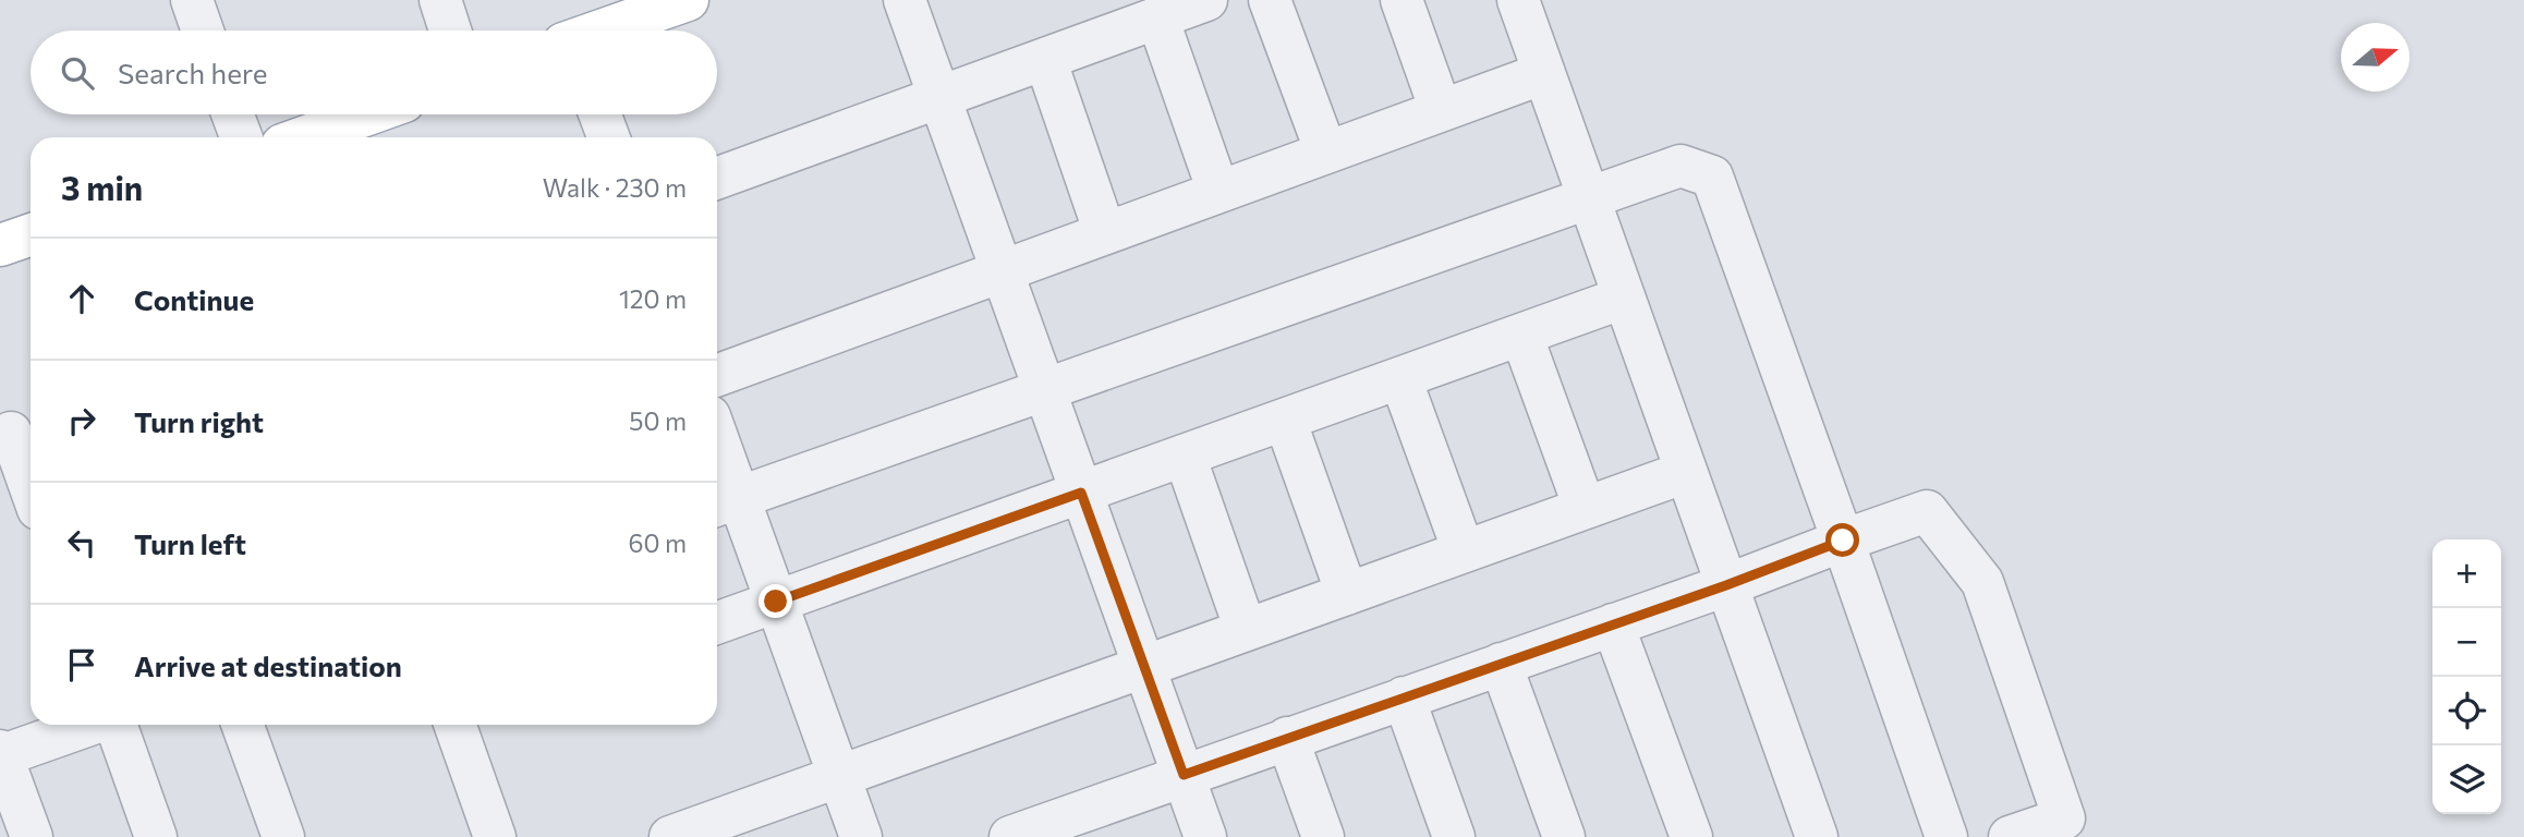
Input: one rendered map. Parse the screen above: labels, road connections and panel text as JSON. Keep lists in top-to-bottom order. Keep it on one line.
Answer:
{"north":"right","page":{"search":"Search here","heading":["3 min","Walk · 230 m"],"list":[["Continue","120 m"],["Turn right","50 m"],["Turn left","60 m"],"Arrive at destination"],"map_buttons":["+","−"]}}
